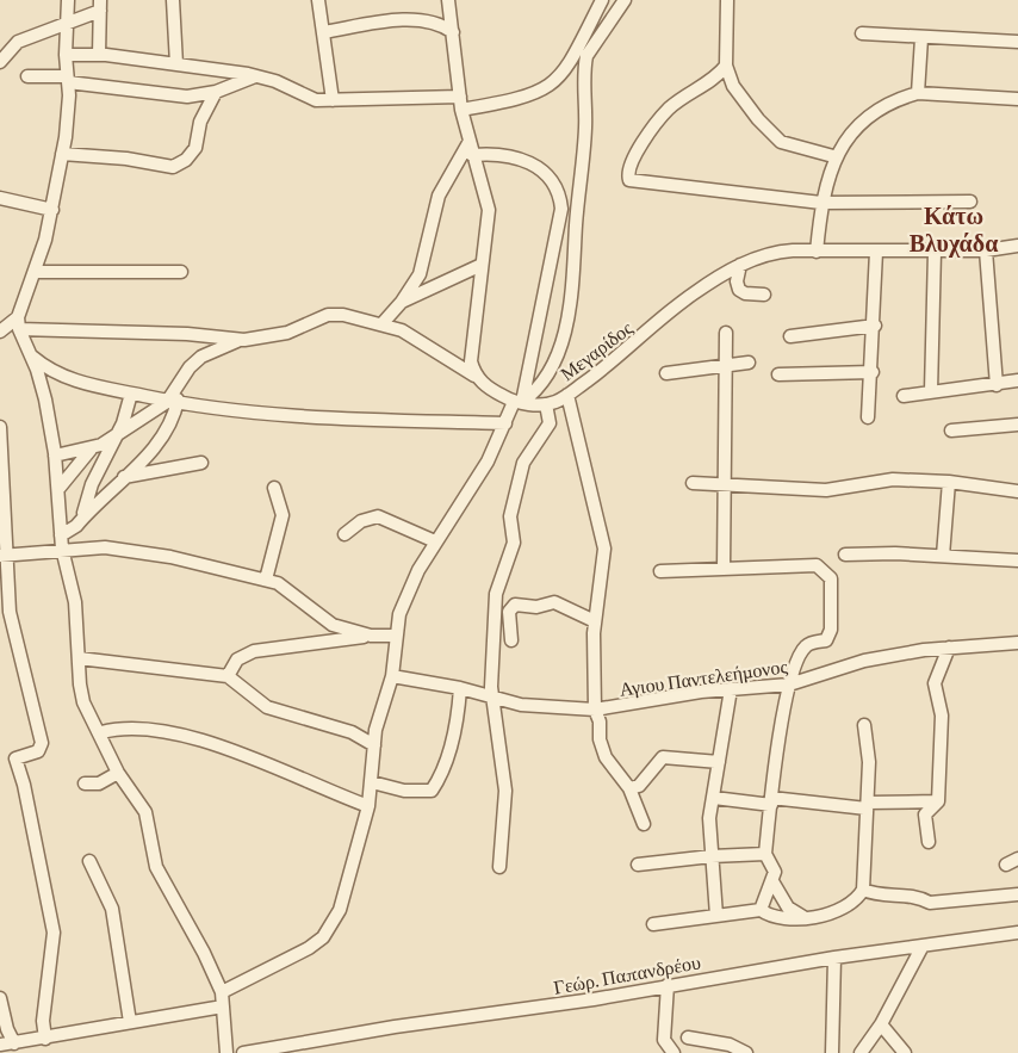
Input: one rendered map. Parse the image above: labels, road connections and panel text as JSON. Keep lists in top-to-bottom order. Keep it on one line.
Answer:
{"streets":{"street":["Μεγαρίδος","Αγιου Παντελεήμονος","Γεώρ. Παπανδρέου"]},"districts":["Κάτω Βλυχάδα"]}
